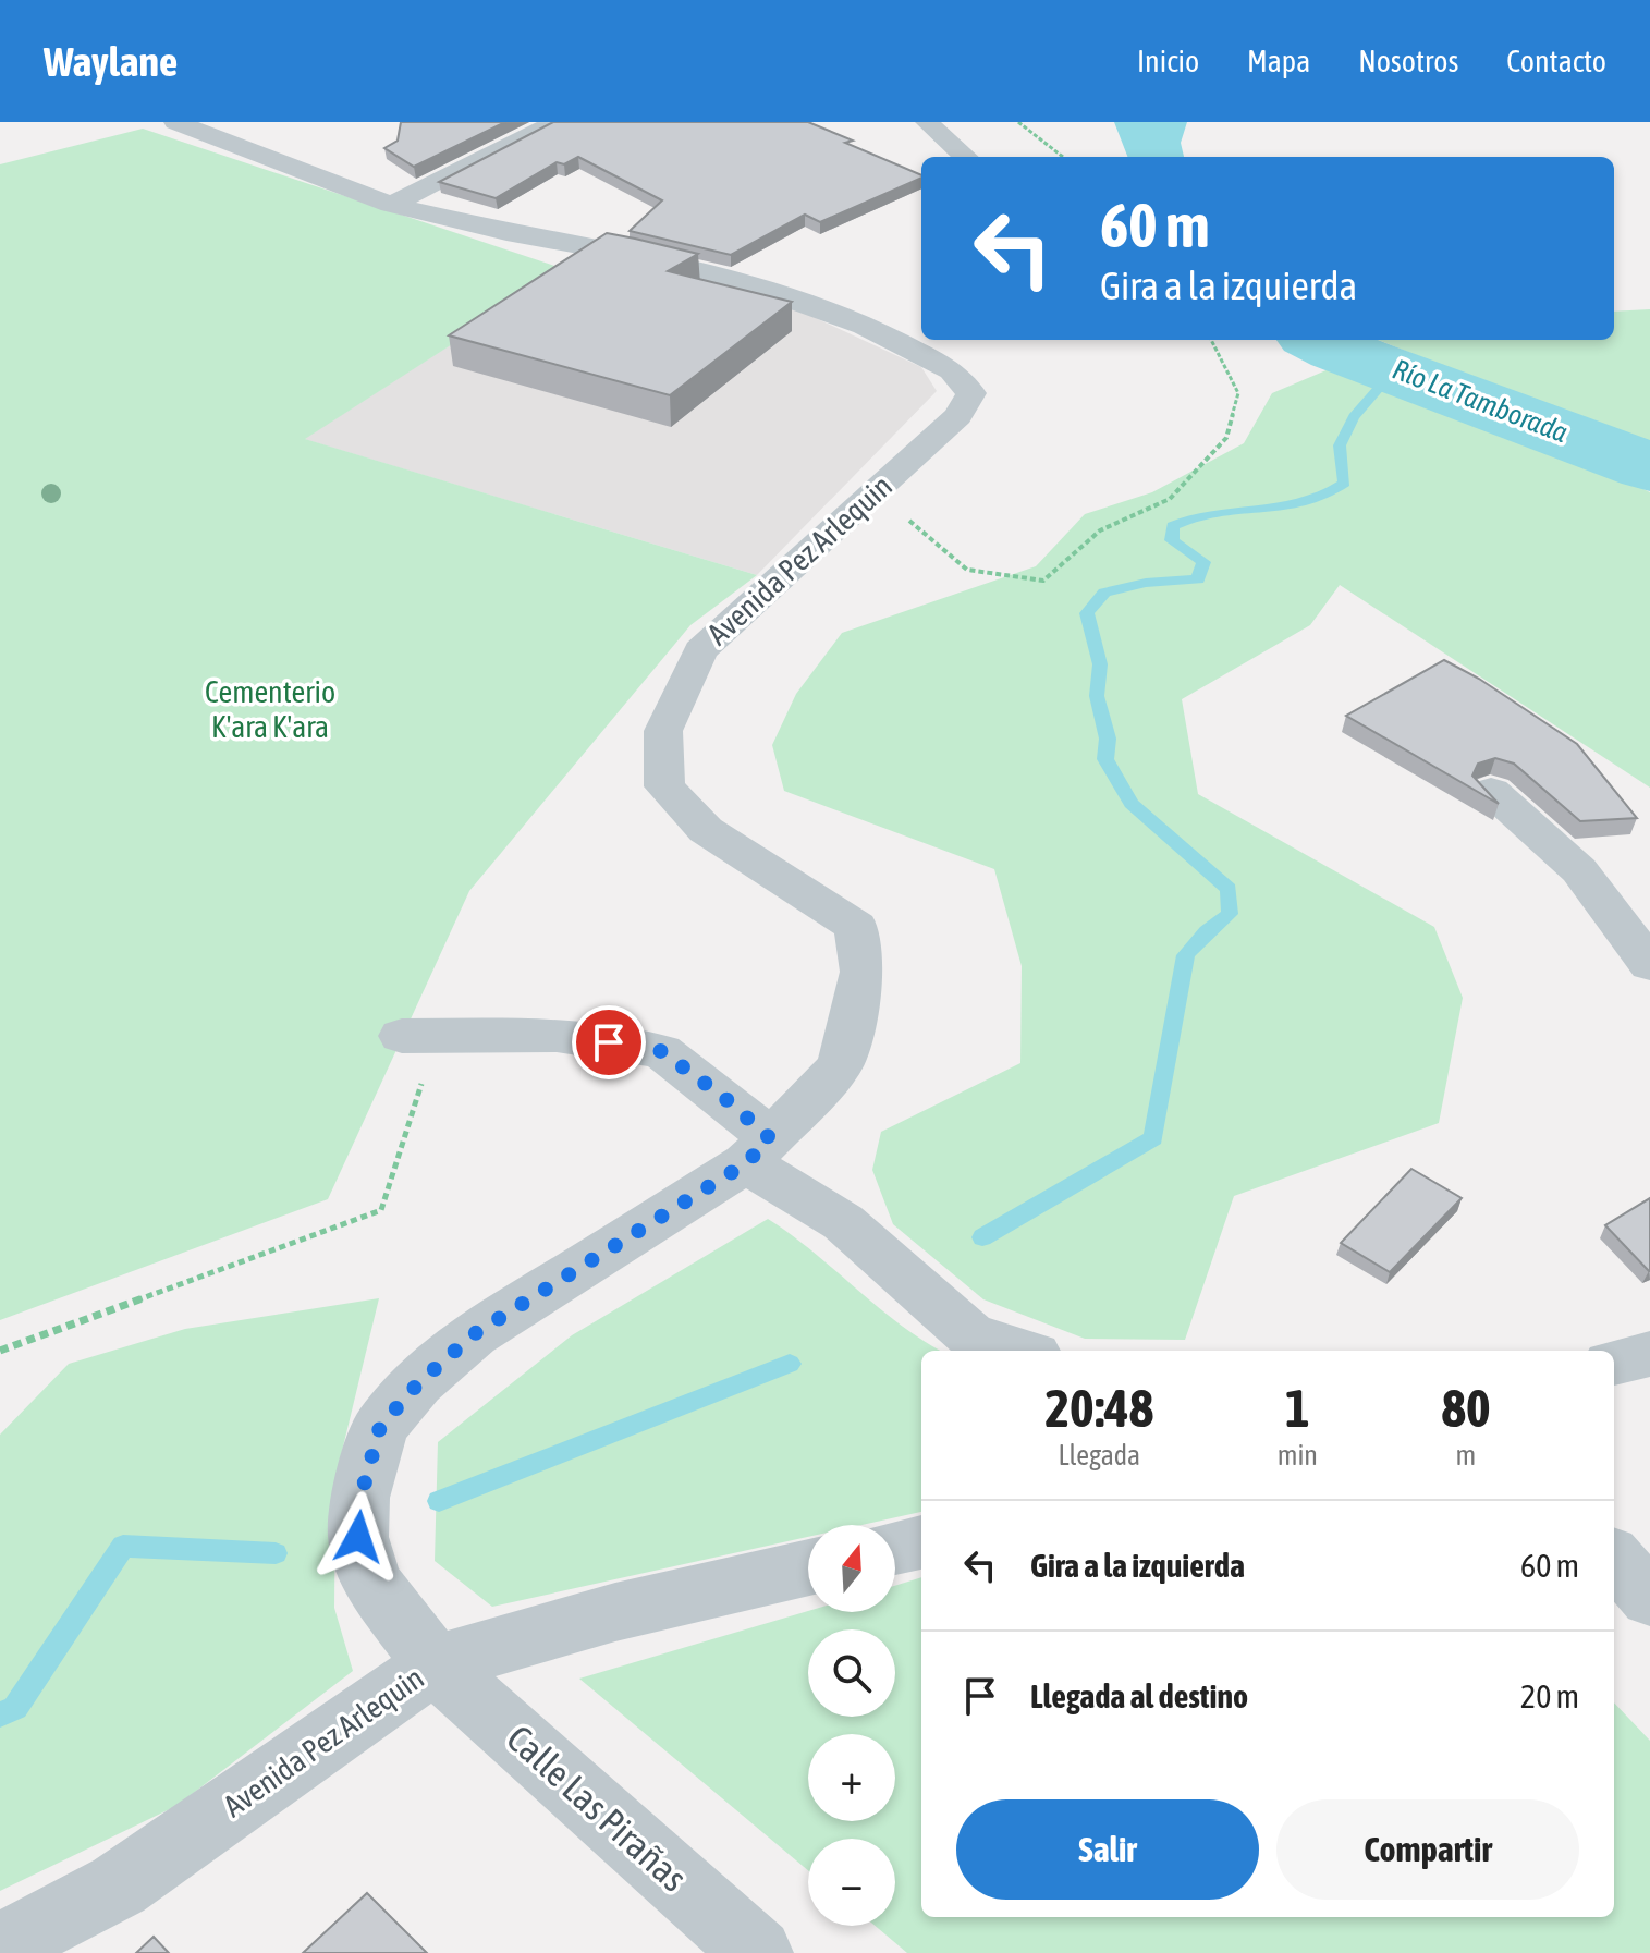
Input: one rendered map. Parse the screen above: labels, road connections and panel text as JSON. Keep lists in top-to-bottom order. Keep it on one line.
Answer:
{"streets":{"street":["Avenida Pez Arlequin","Calle Las Pirañas"]},"crossings":[["Avenida Pez Arlequin","Calle Las Pirañas"]],"water":["Río La Tamborada"],"parks":["Cementerio K'ara K'ara"],"north":"top","page":{"header":"Waylane","nav":["Inicio","Mapa","Nosotros","Contacto"],"turn":["60 m","Gira a la izquierda"],"eta":["20:48","Llegada","1","min","80","m"],"list":[{"name":"Gira a la izquierda","value":"60 m"},{"name":"Llegada al destino","value":"20 m"}],"map_buttons":["+","−"],"buttons":["Salir","Compartir"]}}
